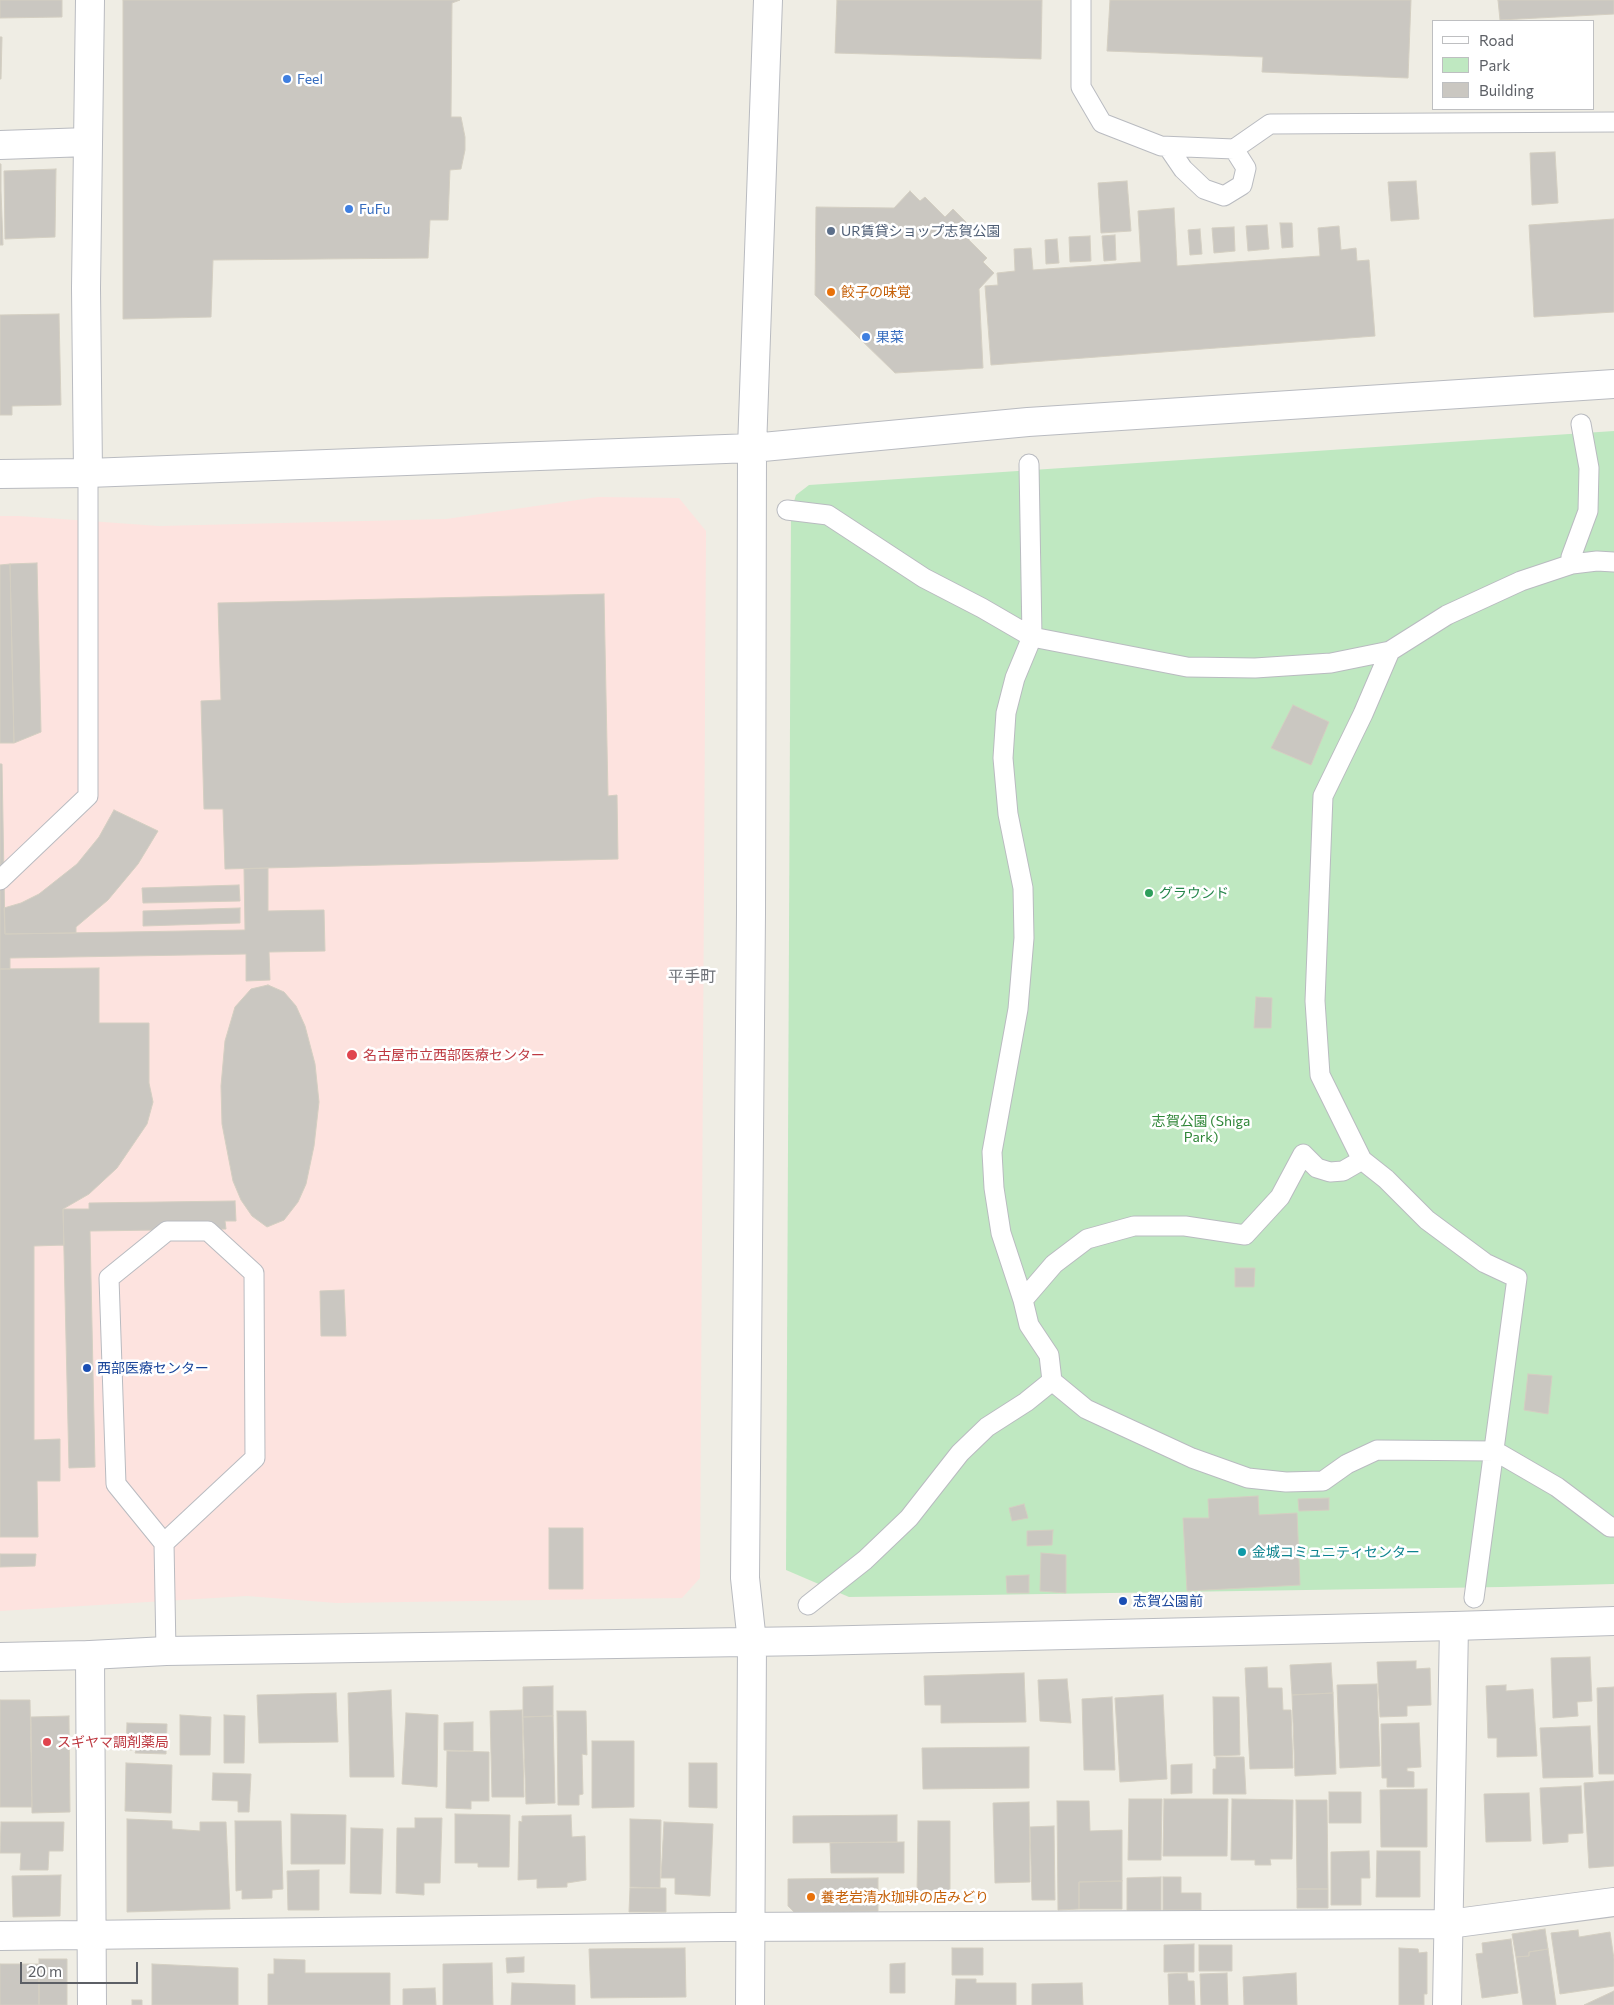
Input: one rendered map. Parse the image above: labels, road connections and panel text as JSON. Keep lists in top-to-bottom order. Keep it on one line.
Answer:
{"districts":["平手町"],"parks":["志賀公園 (Shiga Park)"],"places":["Feel","FuFu","UR賃貸ショップ志賀公園","餃子の味覚","果菜","グラウンド","名古屋市立西部医療センター","西部医療センター","金城コミュニティセンター","志賀公園前","スギヤマ調剤薬局","養老岩清水珈琲の店みどり"],"legend":["Road","Park","Building"],"scale_bar":"20 m"}
